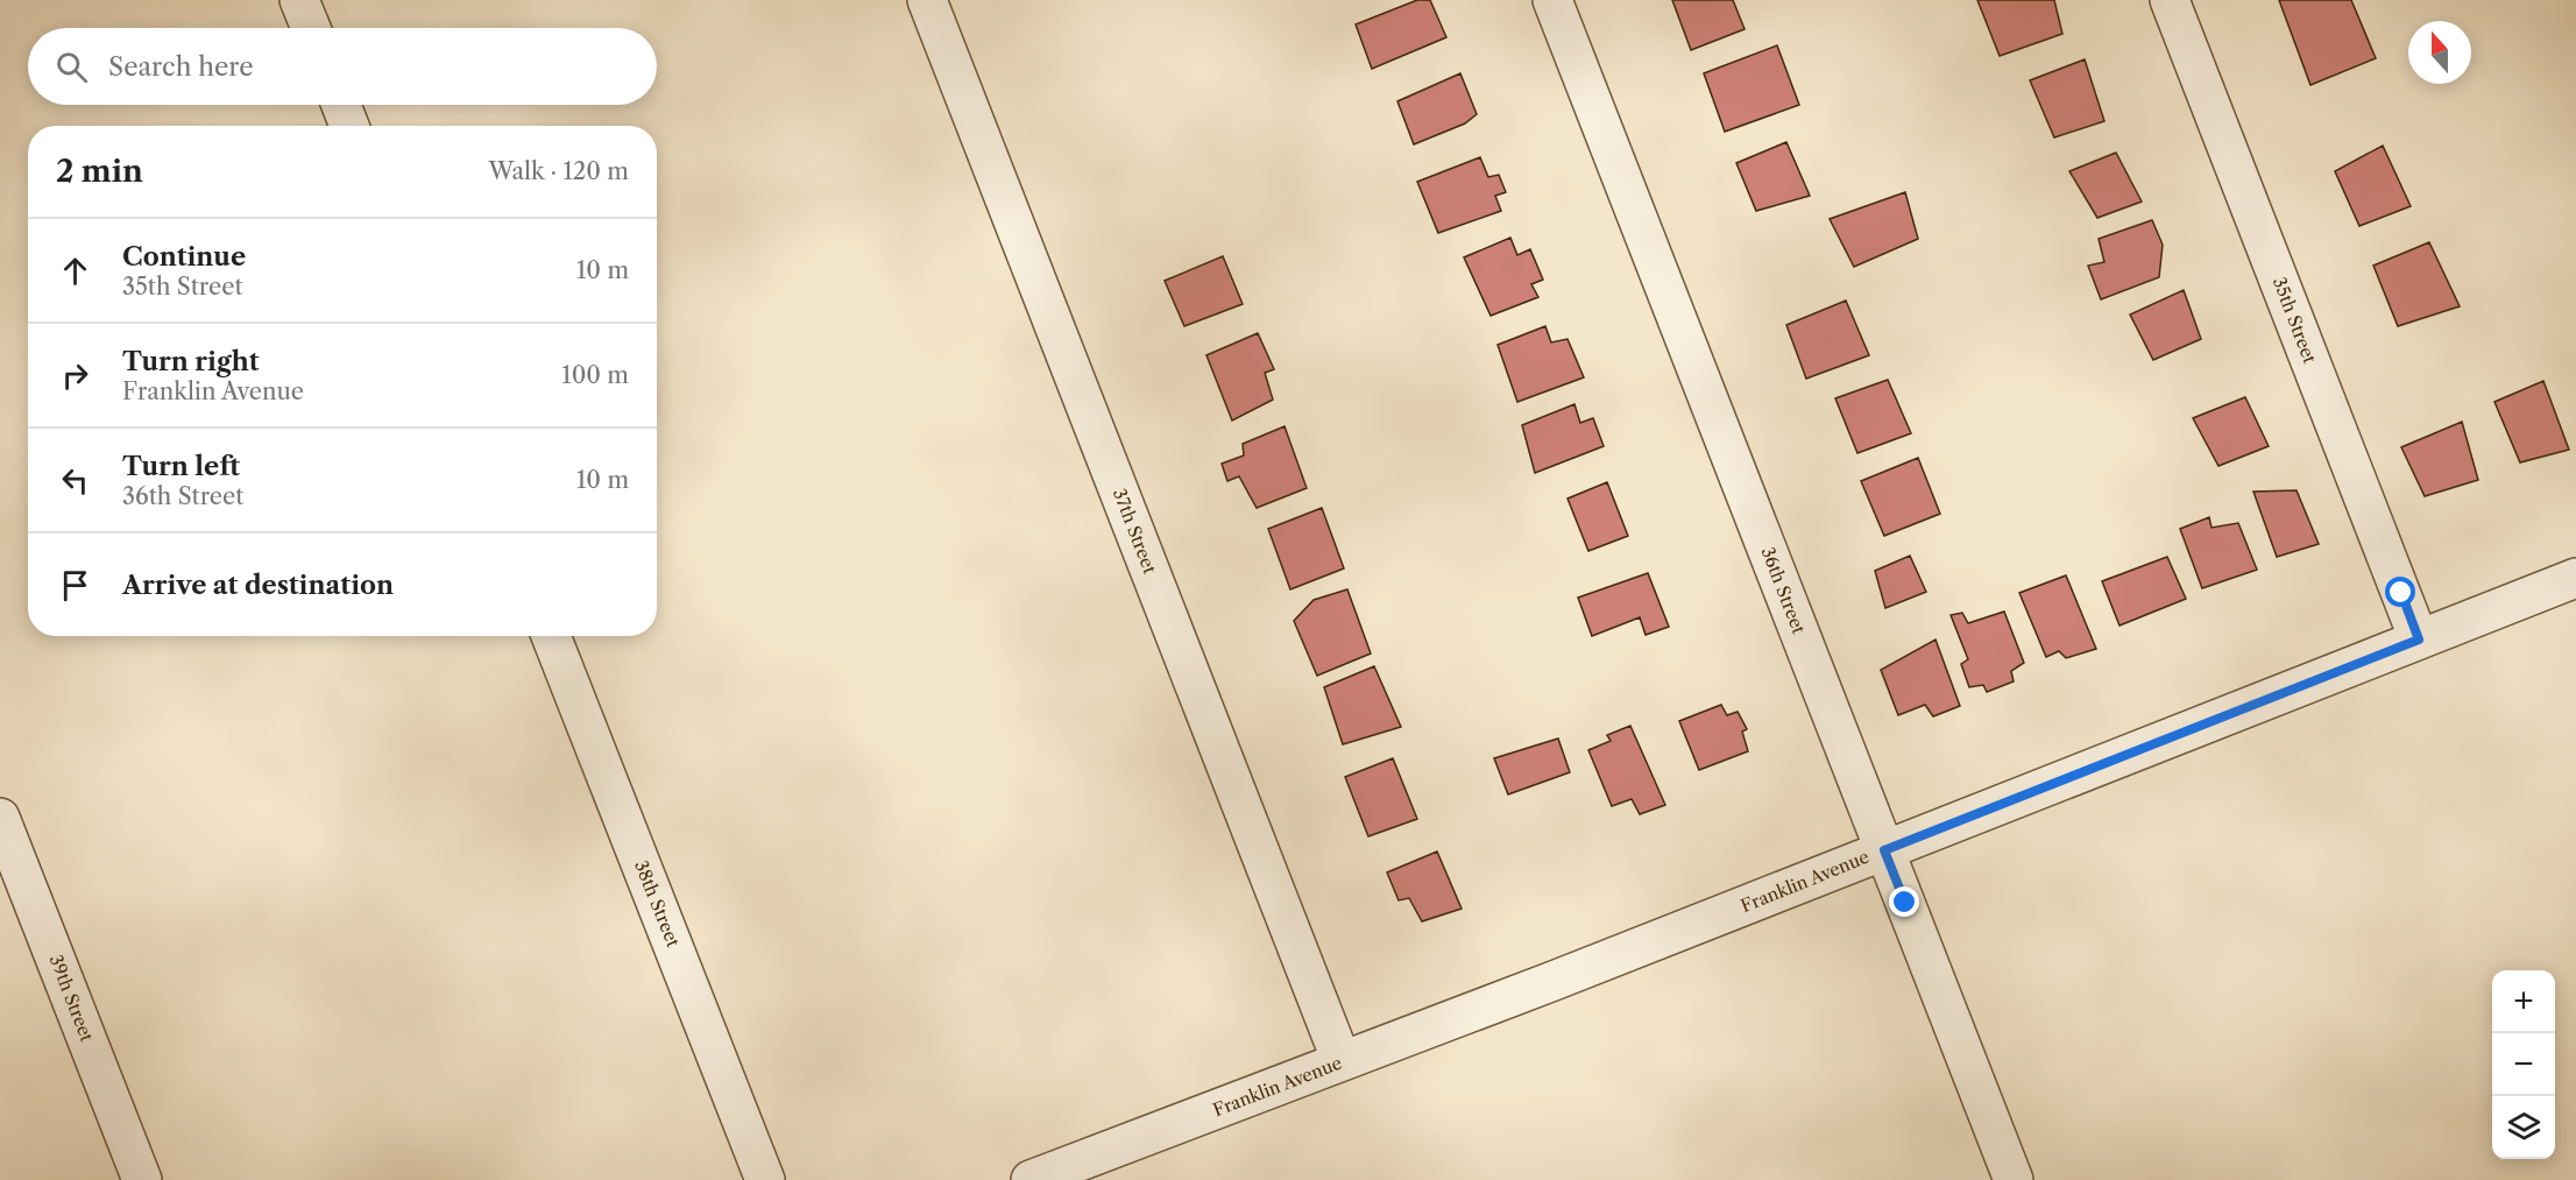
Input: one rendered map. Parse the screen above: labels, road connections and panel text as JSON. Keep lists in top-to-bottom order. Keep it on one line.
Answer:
{"streets":{"street":["35th Street","37th Street","36th Street","Franklin Avenue","38th Street","39th Street"]},"crossings":[["35th Street","Franklin Avenue"],["37th Street","Franklin Avenue"],["36th Street","Franklin Avenue"]],"north":"top","page":{"search":"Search here","heading":["2 min","Walk · 120 m"],"list":[["Continue","35th Street","10 m"],["Turn right","Franklin Avenue","100 m"],["Turn left","36th Street","10 m"],"Arrive at destination"],"map_buttons":["+","−"]}}
